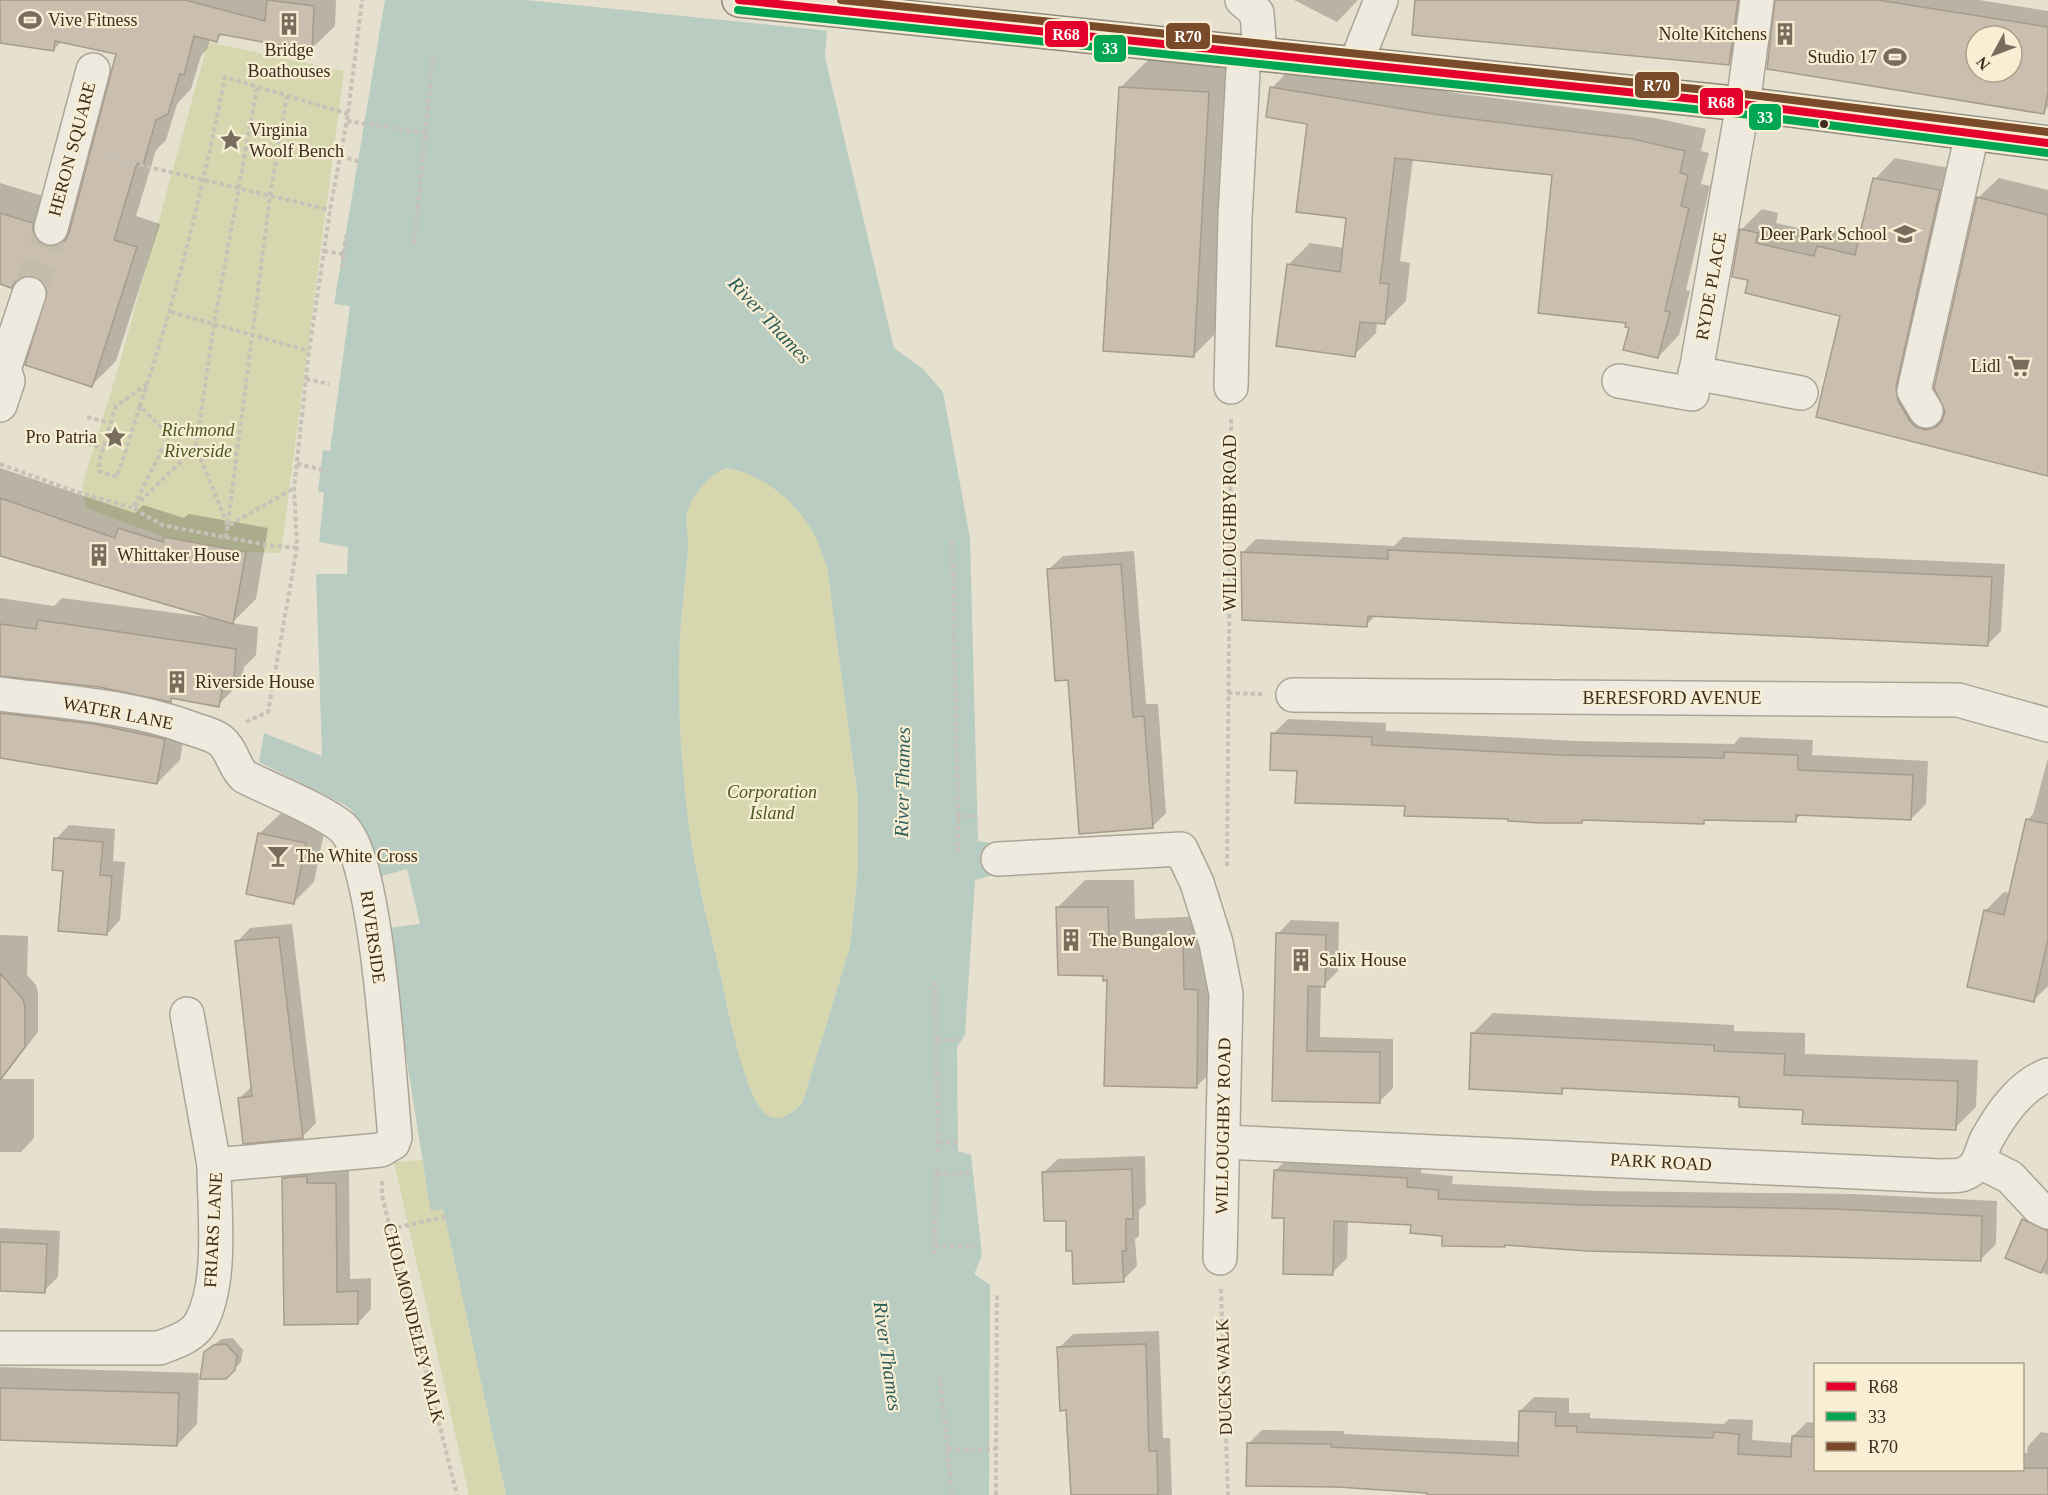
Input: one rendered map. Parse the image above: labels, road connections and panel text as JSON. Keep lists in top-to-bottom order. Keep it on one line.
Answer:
{"streets":{"street":["HERON SQUARE","RYDE PLACE","WILLOUGHBY ROAD","BERESFORD AVENUE","WATER LANE","RIVERSIDE","PARK ROAD","FRIARS LANE"],"path":["CHOLMONDELEY WALK","DUCKS WALK"]},"crossings":[["WILLOUGHBY ROAD","PARK ROAD"],["WILLOUGHBY ROAD","DUCKS WALK"],["WATER LANE","RIVERSIDE"],["RIVERSIDE","FRIARS LANE"],["RIVERSIDE","CHOLMONDELEY WALK"],["FRIARS LANE","CHOLMONDELEY WALK"]],"water":["River Thames"],"parks":["Richmond Riverside","Corporation Island"],"places":{"sports":["Vive Fitness","Studio 17"],"building":["Bridge Boathouses","Nolte Kitchens","Whittaker House","Riverside House","The Bungalow","Salix House"],"place":["Virginia Woolf Bench","Pro Patria"],"school or university":["Deer Park School"],"supermarket":["Lidl"],"bar":["The White Cross"]},"lines":["transit line R68","transit line R70","transit line 33"],"legend":["R68","33","R70"],"north":"bottom left"}
